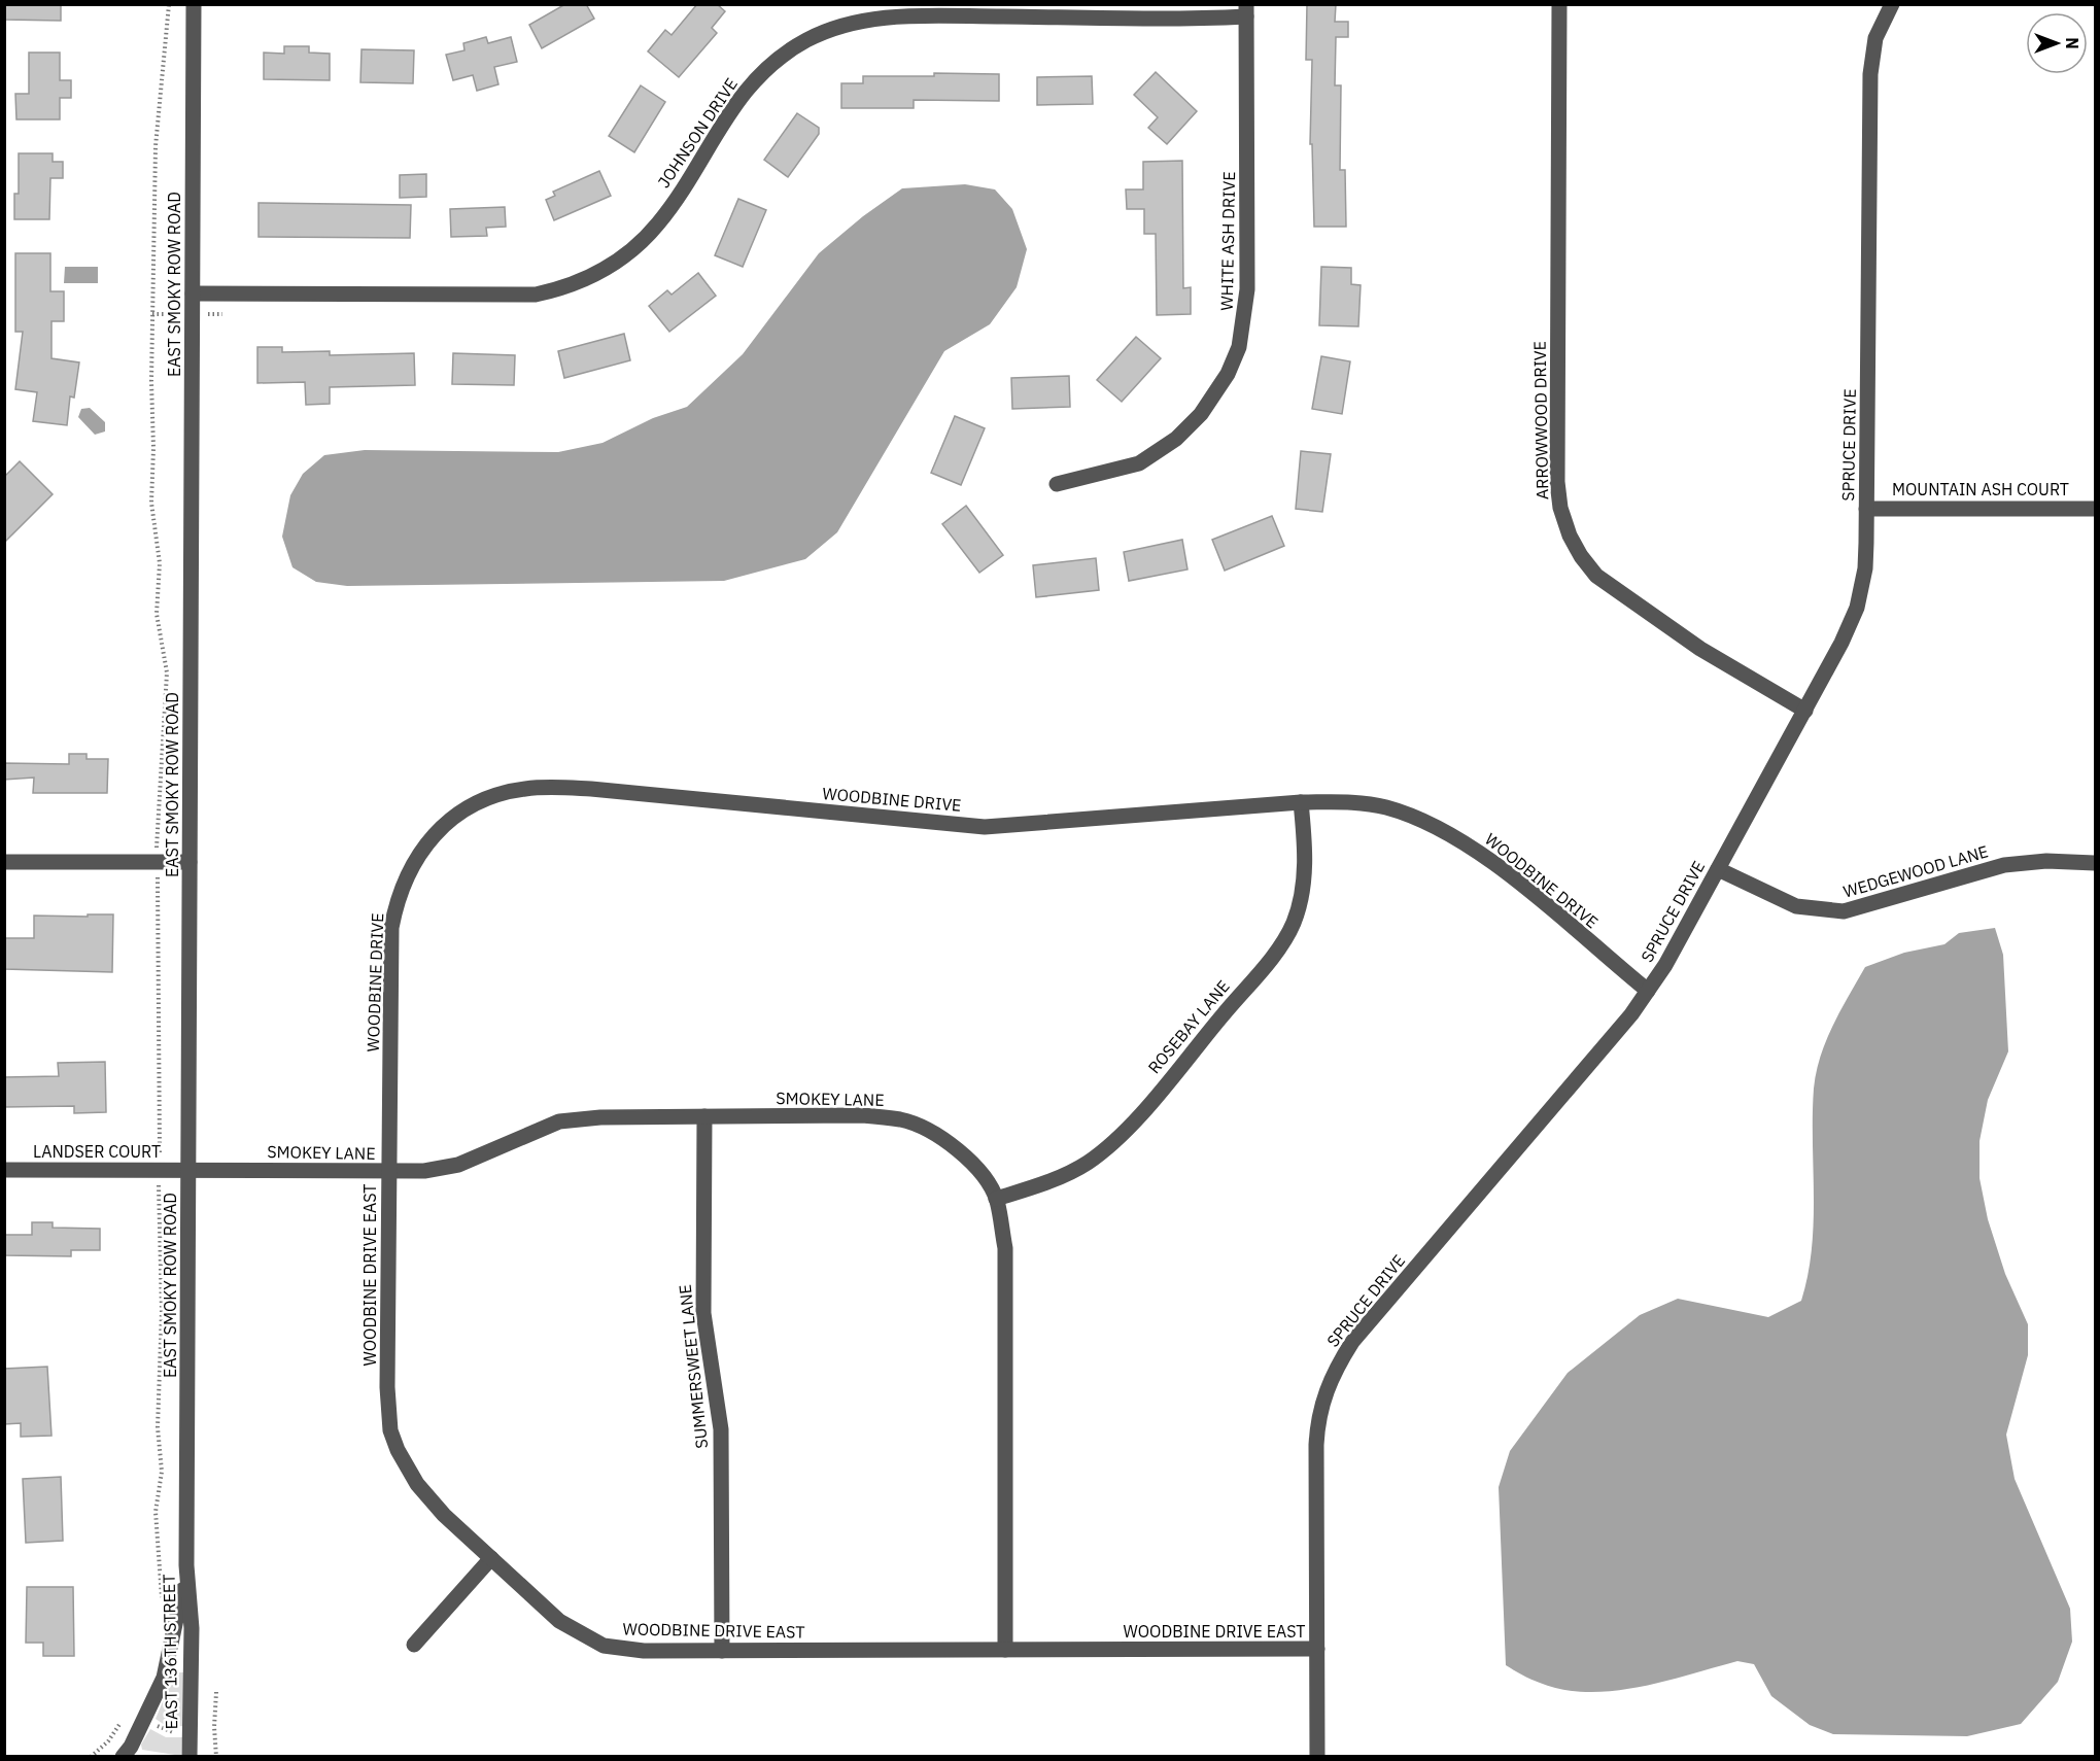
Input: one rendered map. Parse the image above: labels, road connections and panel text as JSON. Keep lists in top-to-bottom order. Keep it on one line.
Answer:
{"streets":{"street":["JOHNSON DRIVE","WHITE ASH DRIVE","EAST SMOKY ROW ROAD","ARROWWOOD DRIVE","SPRUCE DRIVE","MOUNTAIN ASH COURT","WOODBINE DRIVE","WEDGEWOOD LANE","ROSEBAY LANE","SMOKEY LANE","LANDSER COURT","WOODBINE DRIVE EAST","SUMMERSWEET LANE","EAST 136TH STREET"]},"crossings":[["JOHNSON DRIVE","WHITE ASH DRIVE"],["JOHNSON DRIVE","EAST SMOKY ROW ROAD"],["EAST SMOKY ROW ROAD","SMOKEY LANE"],["EAST SMOKY ROW ROAD","LANDSER COURT"],["EAST SMOKY ROW ROAD","EAST 136TH STREET"],["ARROWWOOD DRIVE","SPRUCE DRIVE"],["SPRUCE DRIVE","MOUNTAIN ASH COURT"],["SPRUCE DRIVE","WOODBINE DRIVE"],["SPRUCE DRIVE","WEDGEWOOD LANE"],["SPRUCE DRIVE","WOODBINE DRIVE EAST"],["WOODBINE DRIVE","ROSEBAY LANE"],["WOODBINE DRIVE","SMOKEY LANE"],["WOODBINE DRIVE","WOODBINE DRIVE EAST"],["ROSEBAY LANE","SMOKEY LANE"],["SMOKEY LANE","LANDSER COURT"],["SMOKEY LANE","WOODBINE DRIVE EAST"],["SMOKEY LANE","SUMMERSWEET LANE"],["WOODBINE DRIVE EAST","SUMMERSWEET LANE"]],"north":"right"}
